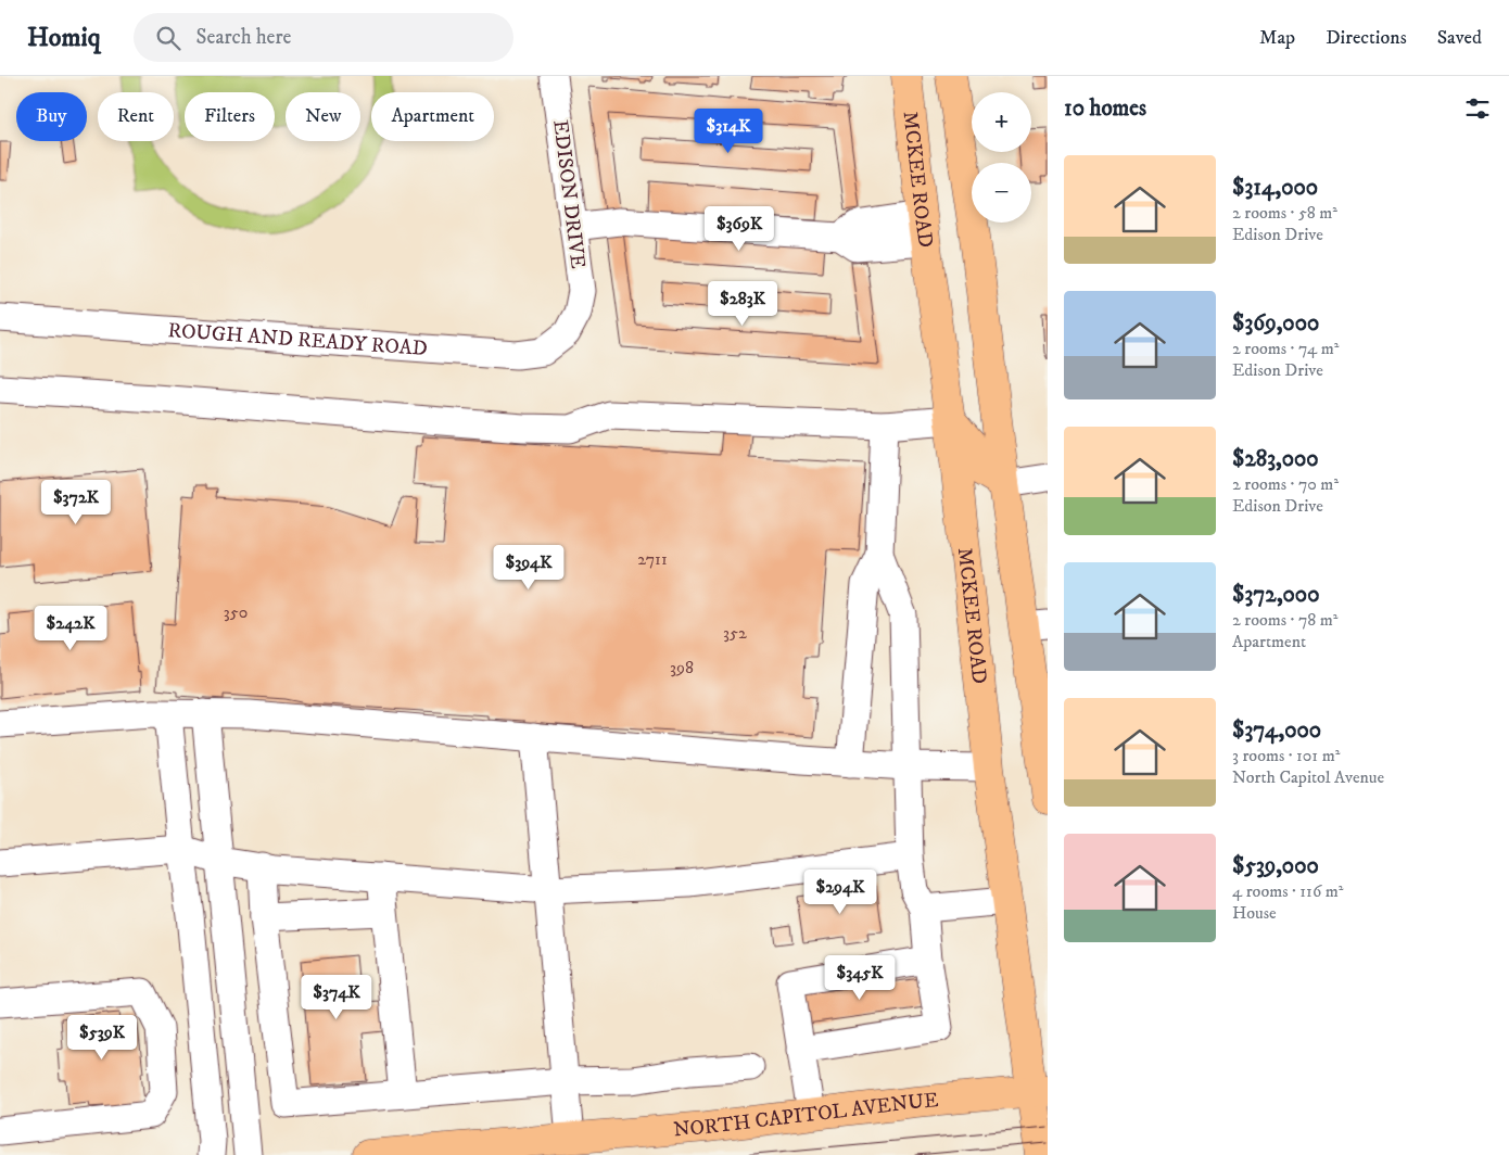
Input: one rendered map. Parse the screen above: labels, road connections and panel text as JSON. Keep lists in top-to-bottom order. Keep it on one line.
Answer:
{"streets":{"main road":["MCKEE ROAD","NORTH CAPITOL AVENUE"],"street":["EDISON DRIVE","ROUGH AND READY ROAD"]},"crossings":[["MCKEE ROAD","NORTH CAPITOL AVENUE"],["EDISON DRIVE","ROUGH AND READY ROAD"]],"house_numbers":["2711","350","352","398"],"page":{"header":"Homiq","search":"Search here","nav":["Map","Directions","Saved"],"heading":"10 homes","map_buttons":["+","−"],"chip":["Buy","Rent","Filters","New","Apartment"],"price":["$314K","$369K","$283K","$372K","$394K","$242K","$294K","$345K","$374K","$539K"],"list":[{"name":"$314,000","note":"2 rooms · 58 m² · Edison Drive"},{"name":"$369,000","note":"2 rooms · 74 m² · Edison Drive"},{"name":"$283,000","note":"2 rooms · 70 m² · Edison Drive"},{"name":"$372,000","note":"2 rooms · 78 m² · Apartment"},{"name":"$374,000","note":"3 rooms · 101 m² · North Capitol Avenue"},{"name":"$539,000","note":"4 rooms · 116 m² · House"}]}}
